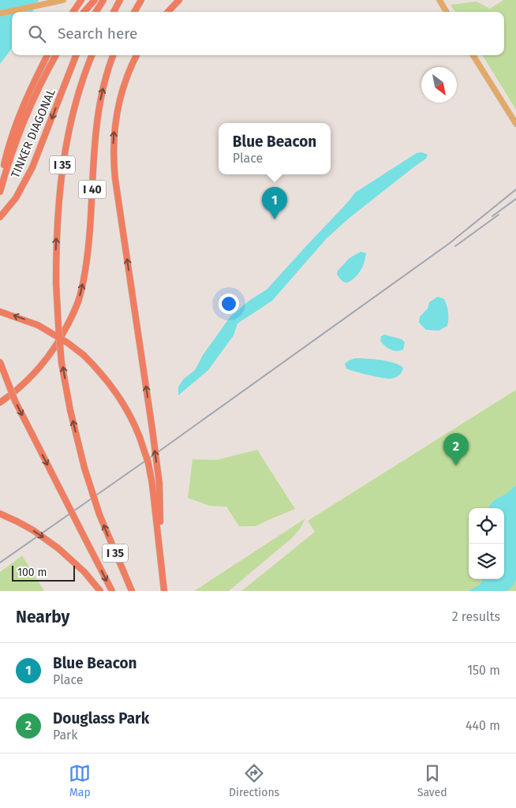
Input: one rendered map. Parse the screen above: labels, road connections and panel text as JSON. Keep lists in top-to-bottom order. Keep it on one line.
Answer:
{"streets":{"highway":["TINKER DIAGONAL","I 35","I 40"]},"scale_bar":"100 m","north":"bottom right","page":{"search":"Search here","popup":["Blue Beacon","Place"],"pins":["1","2"],"scale":"100 m","heading":["Nearby","2 results"],"list":[{"mark":"1","name":"Blue Beacon","note":"Place","value":"150 m"},{"mark":"2","name":"Douglass Park","note":"Park","value":"440 m"}],"nav":["Map","Directions","Saved"]}}
